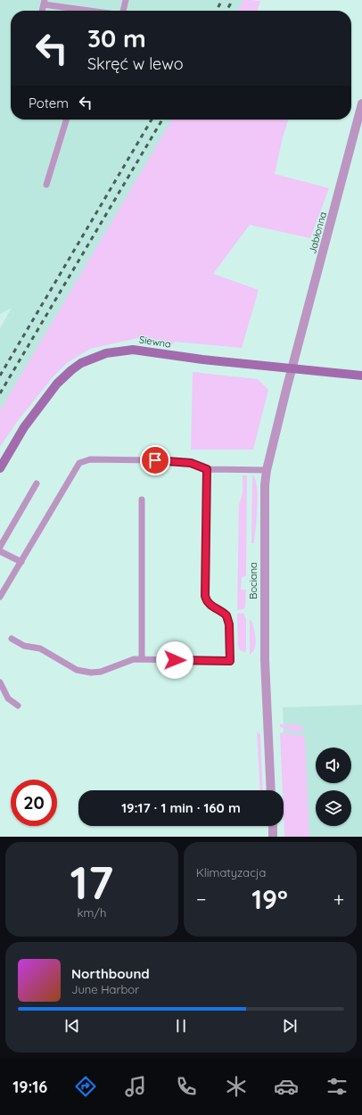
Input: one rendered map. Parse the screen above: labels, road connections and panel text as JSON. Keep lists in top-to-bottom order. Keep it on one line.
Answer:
{"streets":{"street":["Jabłonna","Siewna","Bociana"]},"crossings":[["Jabłonna","Siewna"],["Jabłonna","Bociana"],["Siewna","Bociana"]],"page":{"turn":["30 m","Skręć w lewo"],"then":"Potem","limit":"20","trip":"19:17 · 1 min · 160 m","tile":[["17","km/h"],"Klimatyzacja"],"heat":["−","19°","+"],"song":["Northbound","June Harbor"],"tabs":"19:16"}}
